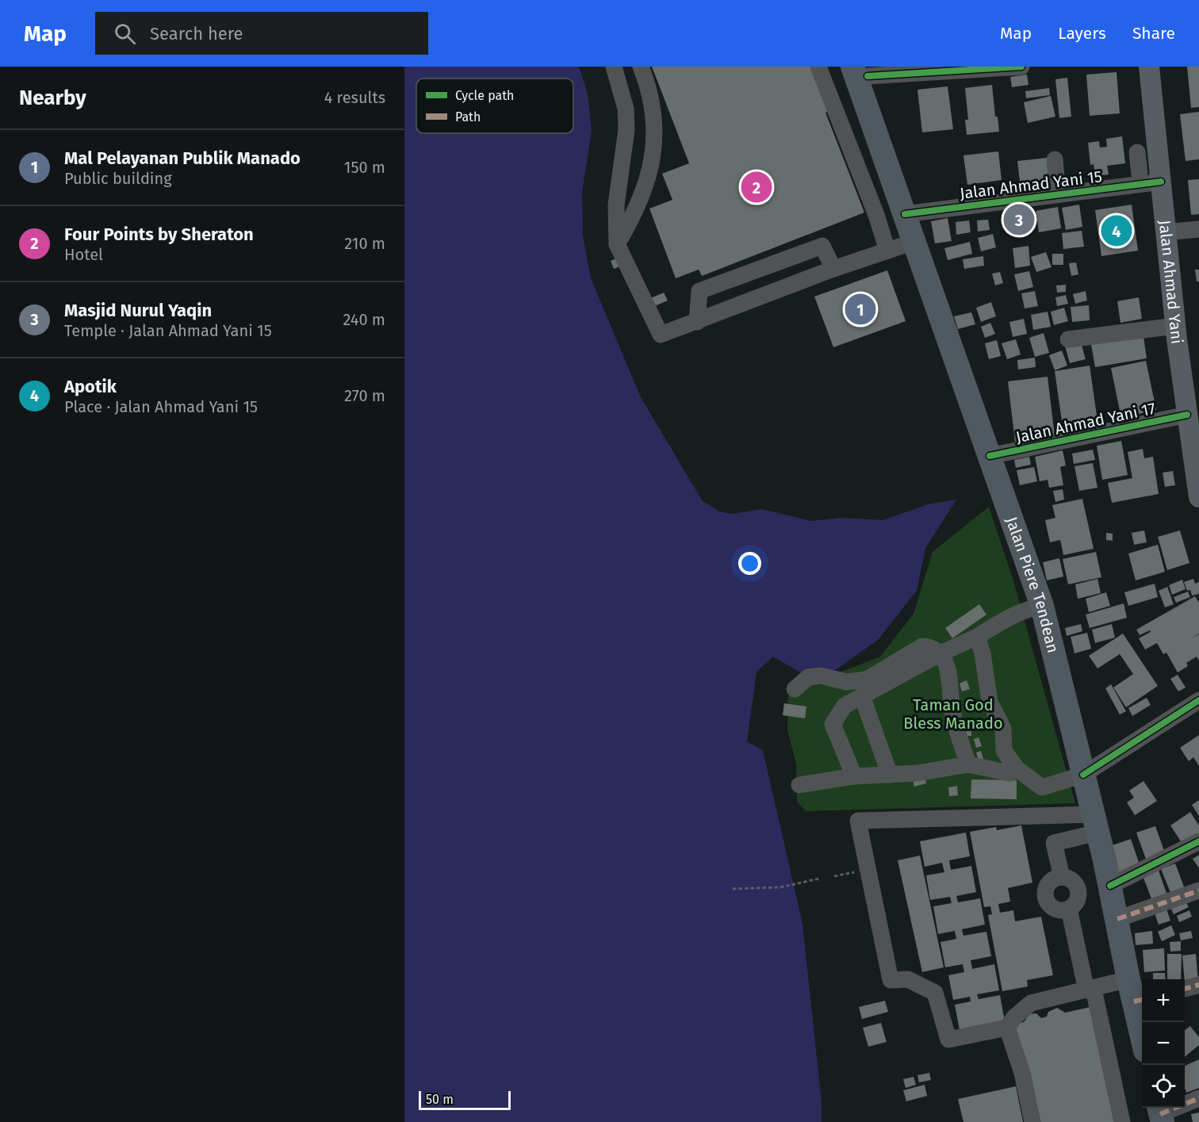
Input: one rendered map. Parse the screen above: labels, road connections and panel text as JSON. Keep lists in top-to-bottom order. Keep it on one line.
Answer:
{"streets":{"highway":["Jalan Piere Tendean"],"main road":["Jalan Ahmad Yani"],"street":["Jalan Ahmad Yani 15","Jalan Ahmad Yani 17"]},"crossings":[["Jalan Ahmad Yani 15","Jalan Ahmad Yani"],["Jalan Ahmad Yani 15","Jalan Piere Tendean"],["Jalan Ahmad Yani","Jalan Ahmad Yani 17"],["Jalan Ahmad Yani 17","Jalan Piere Tendean"]],"parks":["Taman God Bless Manado"],"legend":["Cycle path","Path"],"scale_bar":"50 m","page":{"header":"Map","search":"Search here","nav":["Map","Layers","Share"],"heading":["Nearby","4 results"],"list":[{"mark":"1","name":"Mal Pelayanan Publik Manado","note":"Public building","value":"150 m"},{"mark":"2","name":"Four Points by Sheraton","note":"Hotel","value":"210 m"},{"mark":"3","name":"Masjid Nurul Yaqin","note":"Temple · Jalan Ahmad Yani 15","value":"240 m"},{"mark":"4","name":"Apotik","note":"Place · Jalan Ahmad Yani 15","value":"270 m"}],"pins":["2","3","4","1"],"map_buttons":["+","−"],"scale":"50 m"}}
